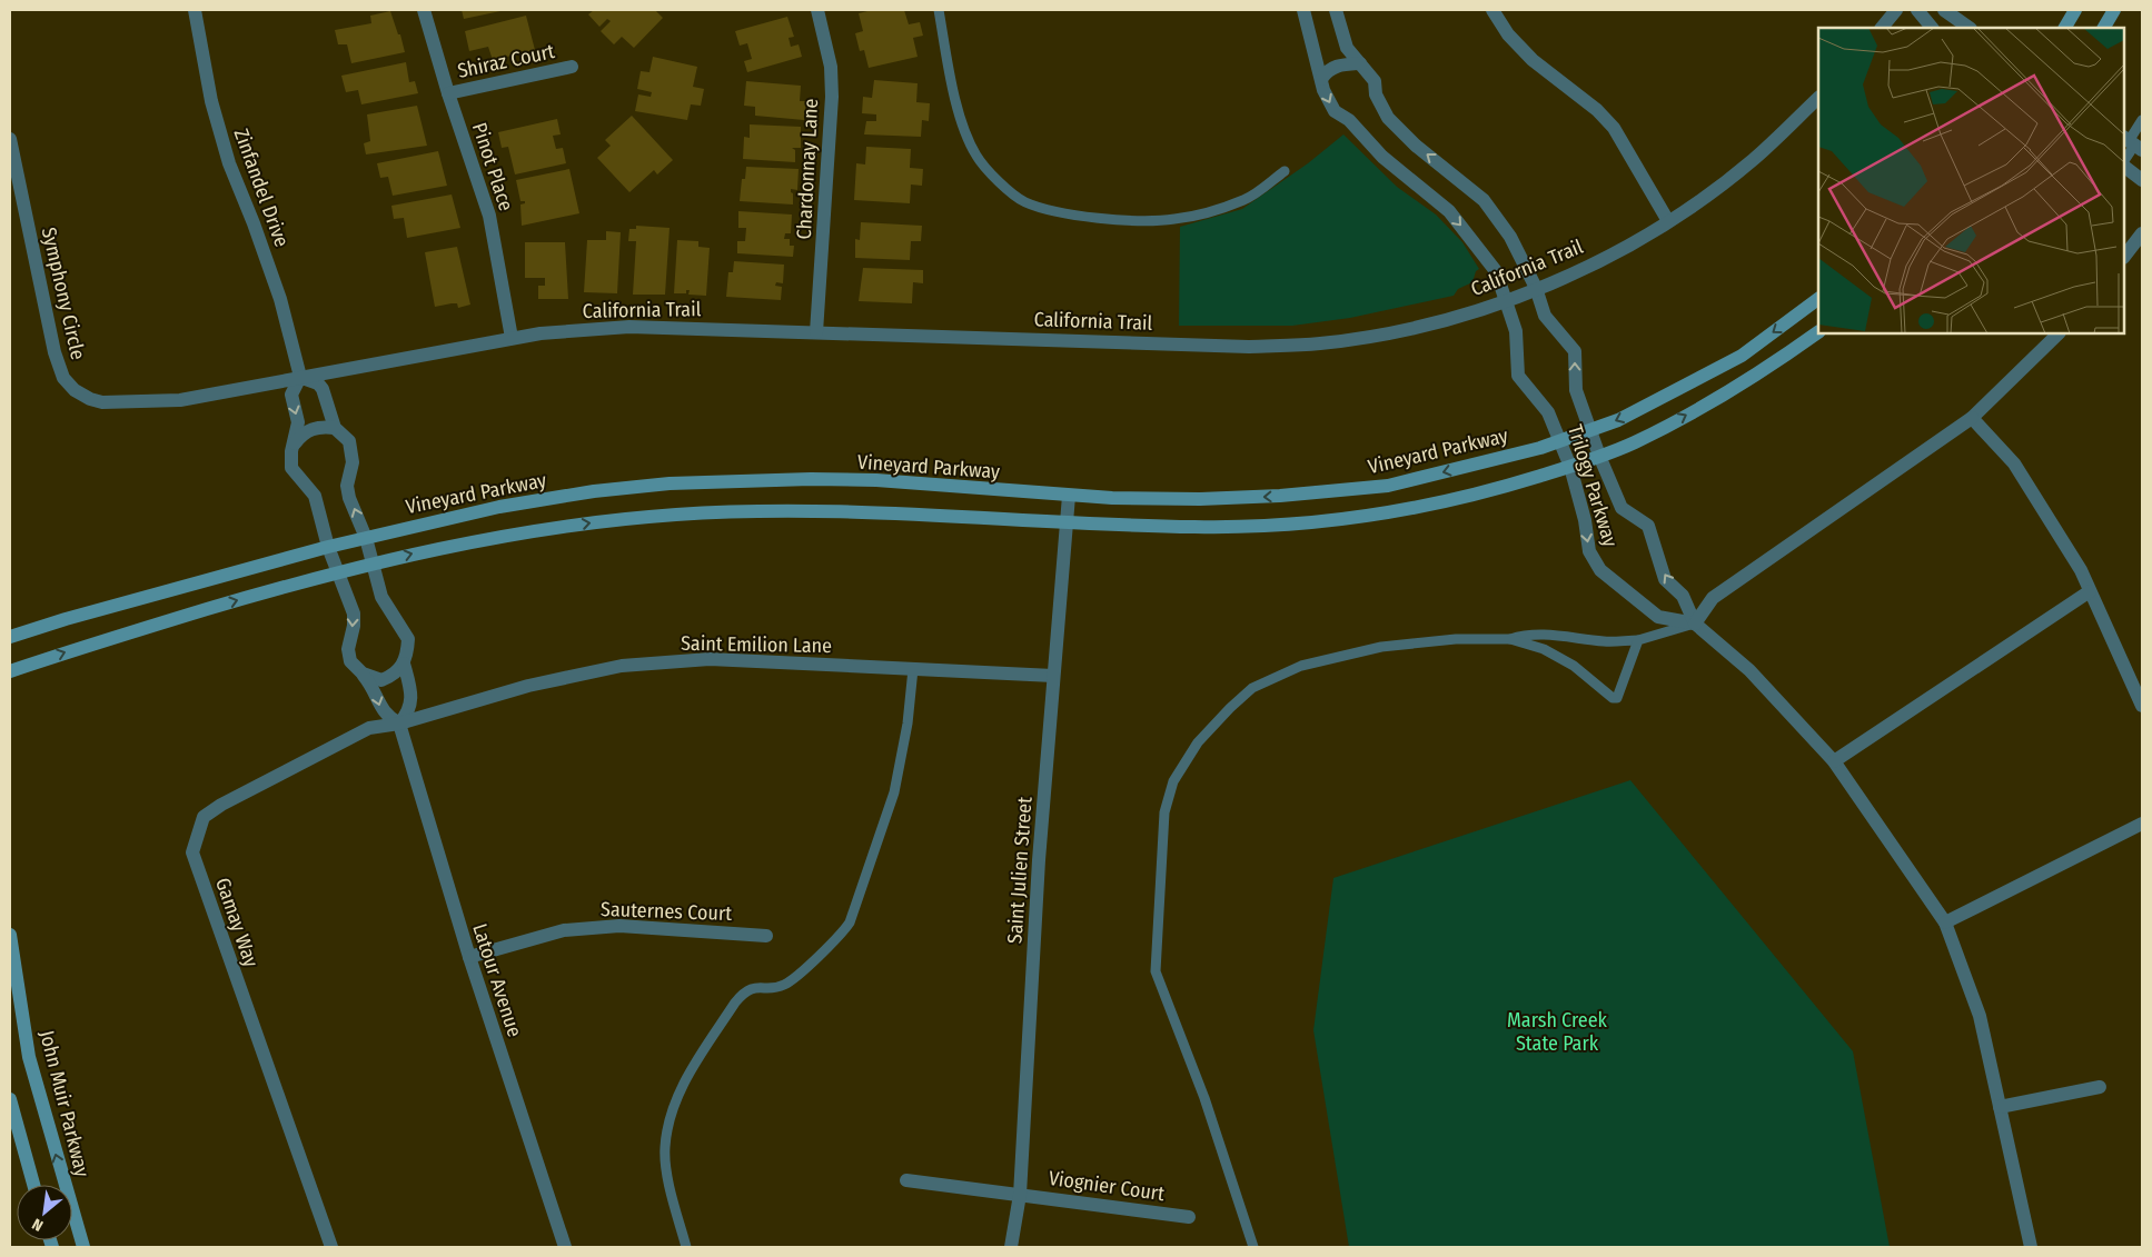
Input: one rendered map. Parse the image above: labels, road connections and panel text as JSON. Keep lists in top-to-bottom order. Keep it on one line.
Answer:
{"streets":{"street":["Shiraz Court","Pinot Place","Chardonnay Lane","Zinfandel Drive","California Trail","Symphony Circle","Vineyard Parkway","Trilogy Parkway","Saint Emilion Lane","Saint Julien Street","Sauternes Court","Gamay Way","Latour Avenue","John Muir Parkway","Viognier Court"]},"crossings":[["Shiraz Court","Pinot Place"],["Pinot Place","California Trail"],["Chardonnay Lane","California Trail"],["Zinfandel Drive","California Trail"],["Zinfandel Drive","Symphony Circle"],["Zinfandel Drive","Vineyard Parkway"],["Zinfandel Drive","Latour Avenue"],["California Trail","Symphony Circle"],["California Trail","Trilogy Parkway"],["Vineyard Parkway","Trilogy Parkway"],["Vineyard Parkway","Saint Julien Street"],["Vineyard Parkway","Latour Avenue"],["Saint Emilion Lane","Saint Julien Street"],["Saint Emilion Lane","Gamay Way"],["Saint Emilion Lane","Latour Avenue"],["Saint Julien Street","Viognier Court"],["Sauternes Court","Latour Avenue"],["Gamay Way","Latour Avenue"]],"one_way":["John Muir Parkway"],"parks":["Marsh Creek State Park"],"north":"bottom left"}
